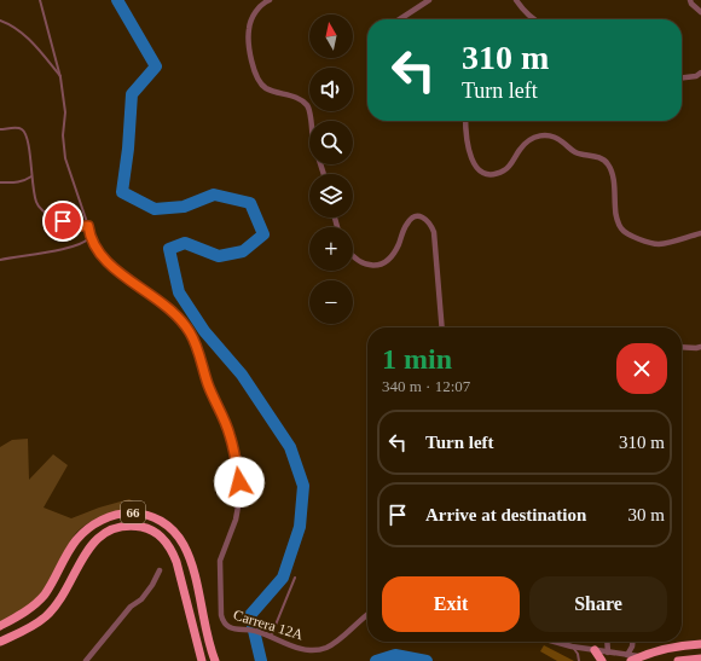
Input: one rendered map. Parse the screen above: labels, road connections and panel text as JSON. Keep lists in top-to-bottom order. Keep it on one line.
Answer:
{"streets":{"highway":["66"],"street":["Carrera 12A"]},"north":"top","page":{"map_buttons":["+","−"],"turn":["310 m","Turn left"],"heading":["1 min","340 m · 12:07"],"list":[{"name":"Turn left","value":"310 m"},{"name":"Arrive at destination","value":"30 m"}],"buttons":["Exit","Share"]}}
